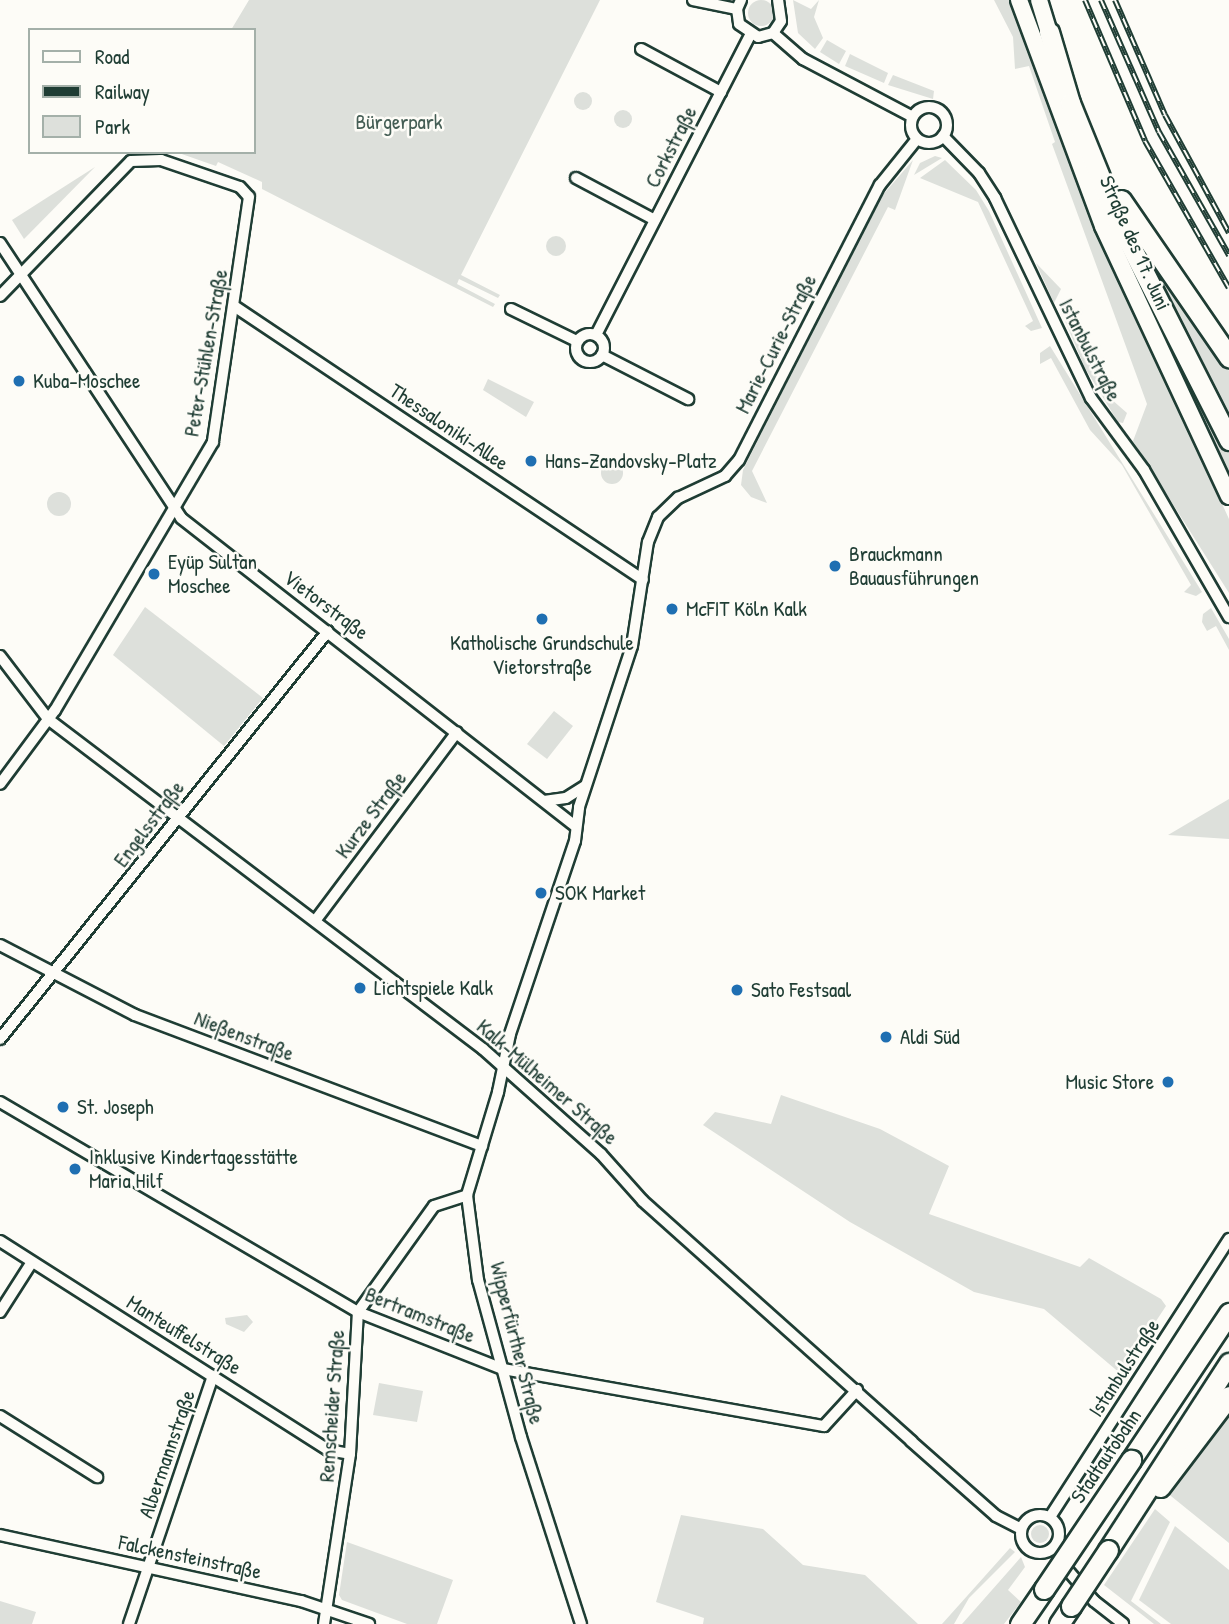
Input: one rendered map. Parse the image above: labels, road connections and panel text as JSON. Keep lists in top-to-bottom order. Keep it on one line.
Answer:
{"streets":{"highway":["Stadtautobahn"],"main road":["Straße des 17. Juni"],"street":["Corkstraße","Marie-Curie-Straße","Istanbulstraße","Peter-Stühlen-Straße","Thessaloniki-Allee","Vietorstraße","Kurze Straße","Engelsstraße","Nießenstraße","Kalk-Mülheimer Straße","Bertramstraße","Manteuffelstraße","Wipperfürther Straße","Remscheider Straße","Albermannstraße","Falckensteinstraße"]},"crossings":[["Marie-Curie-Straße","Istanbulstraße"],["Marie-Curie-Straße","Wipperfürther Straße"],["Istanbulstraße","Kalk-Mülheimer Straße"],["Peter-Stühlen-Straße","Thessaloniki-Allee"],["Peter-Stühlen-Straße","Vietorstraße"],["Peter-Stühlen-Straße","Kalk-Mülheimer Straße"],["Thessaloniki-Allee","Wipperfürther Straße"],["Vietorstraße","Kurze Straße"],["Vietorstraße","Engelsstraße"],["Vietorstraße","Wipperfürther Straße"],["Kurze Straße","Kalk-Mülheimer Straße"],["Engelsstraße","Nießenstraße"],["Engelsstraße","Kalk-Mülheimer Straße"],["Nießenstraße","Wipperfürther Straße"],["Kalk-Mülheimer Straße","Bertramstraße"],["Kalk-Mülheimer Straße","Wipperfürther Straße"],["Bertramstraße","Wipperfürther Straße"],["Bertramstraße","Remscheider Straße"],["Manteuffelstraße","Remscheider Straße"],["Manteuffelstraße","Albermannstraße"],["Wipperfürther Straße","Remscheider Straße"],["Remscheider Straße","Falckensteinstraße"],["Albermannstraße","Falckensteinstraße"]],"parks":["Bürgerpark"],"places":["Kuba-Moschee","Hans-Zandovsky-Platz","Brauckmann Bauausführungen","Eyüp Sultan Moschee","McFIT Köln Kalk","Katholische Grundschule Vietorstraße","SOK Market","Lichtspiele Kalk","Sato Festsaal","Aldi Süd","Music Store","St. Joseph","Inklusive Kindertagesstätte Maria Hilf"],"legend":["Road","Railway","Park"]}
